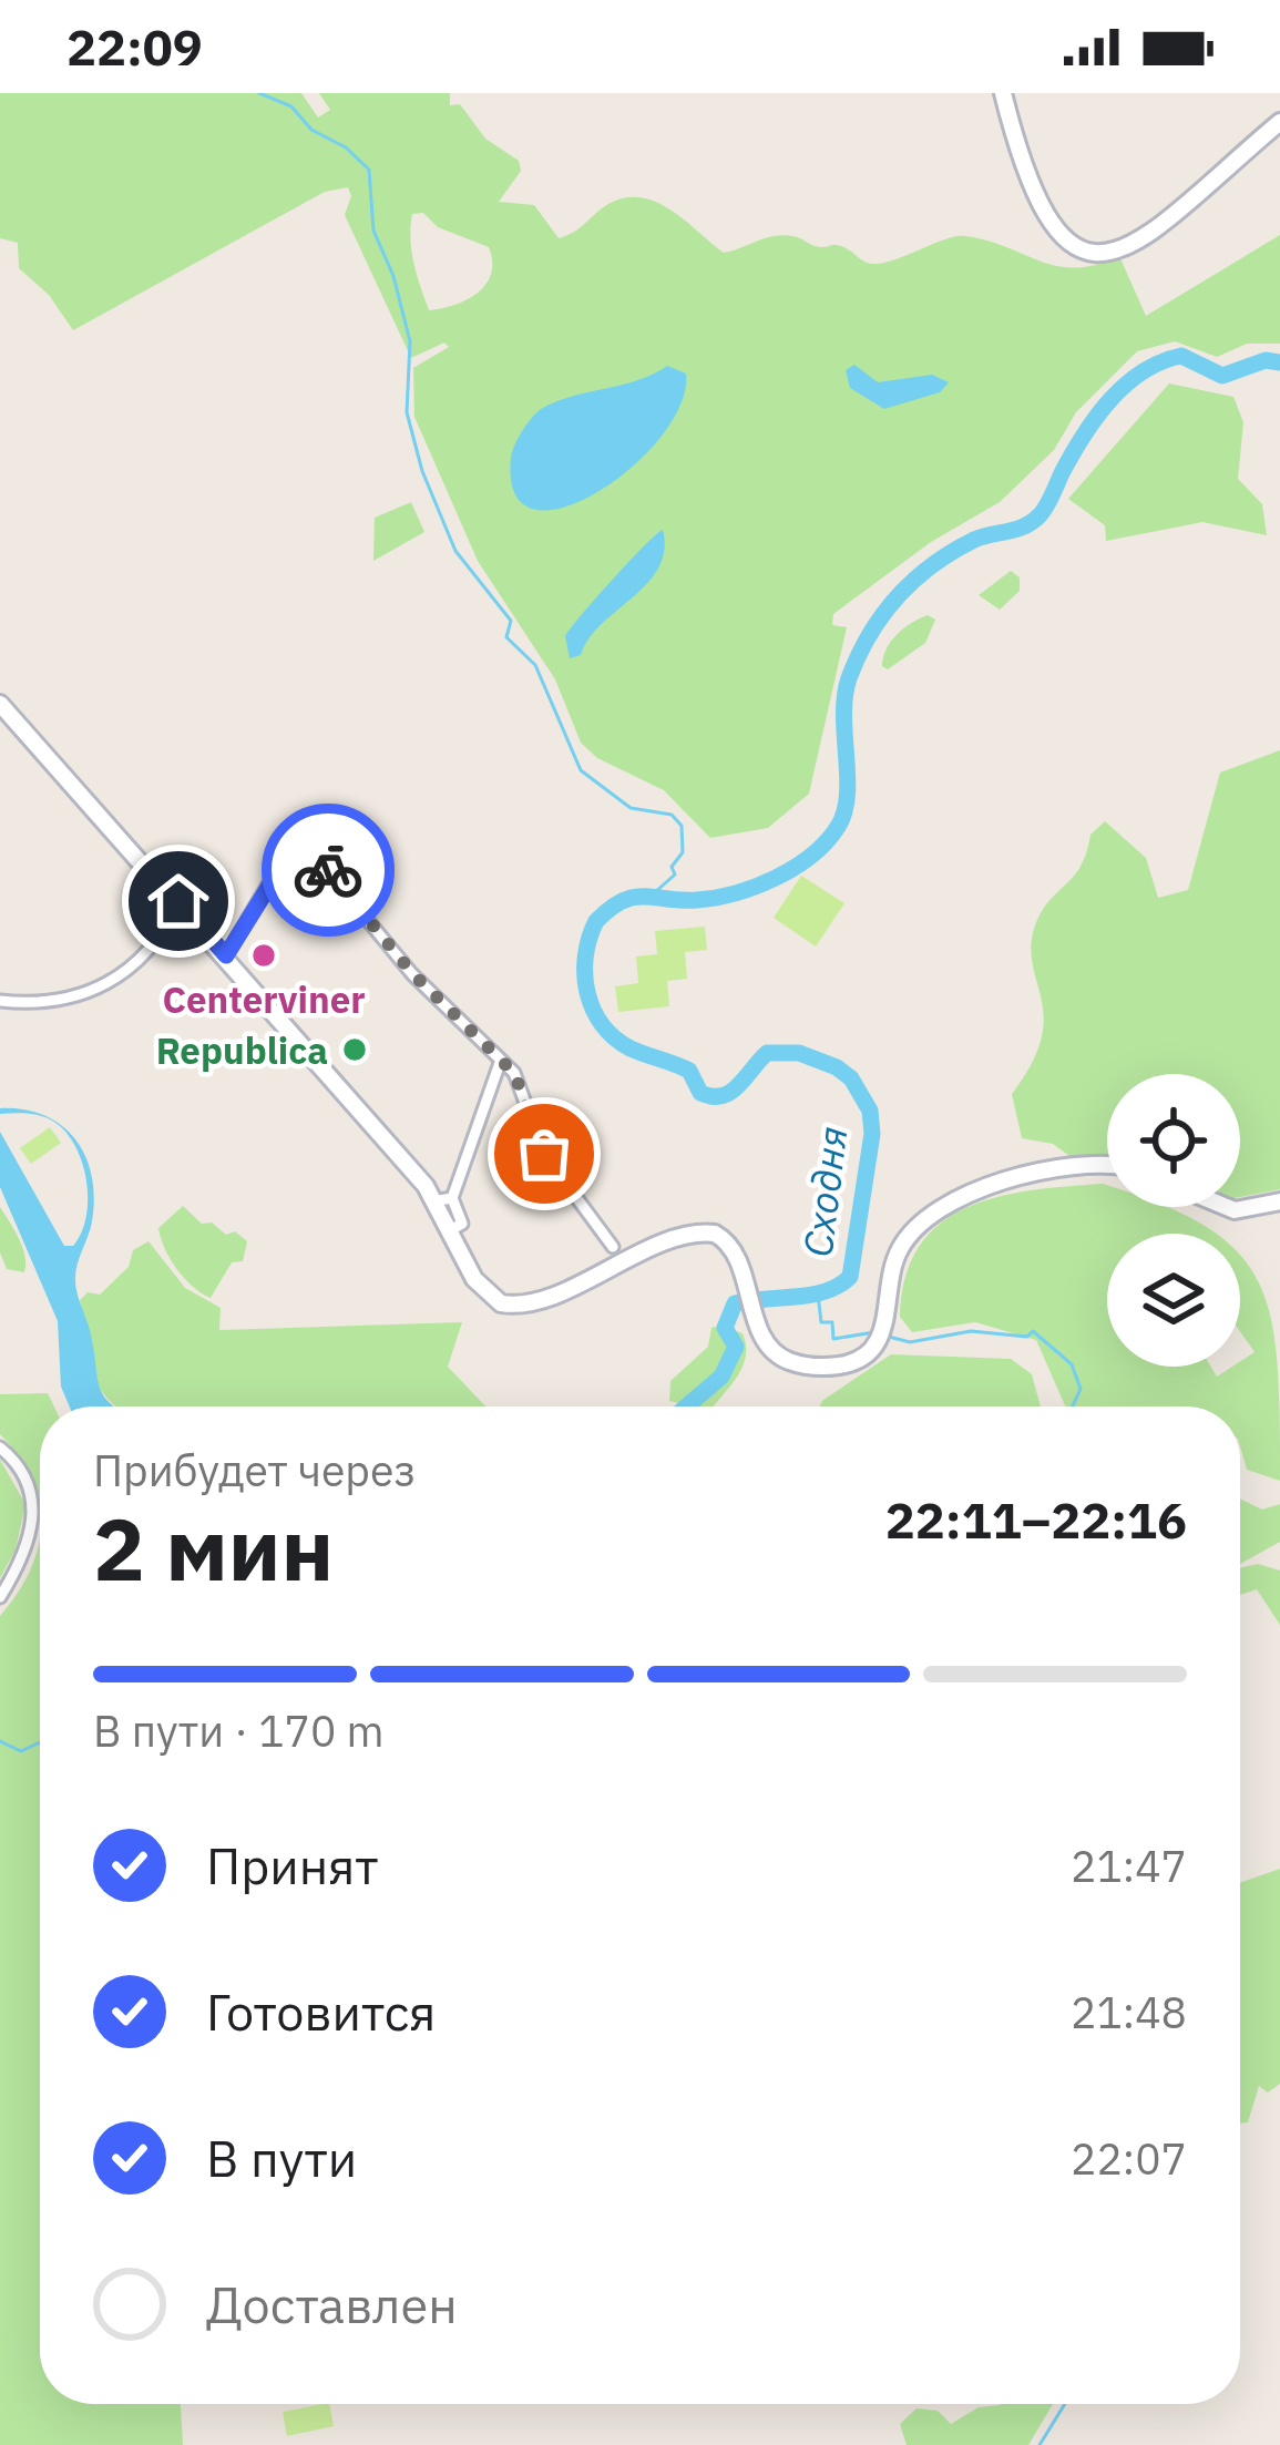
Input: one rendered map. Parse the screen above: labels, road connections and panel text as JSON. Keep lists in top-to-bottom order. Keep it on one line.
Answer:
{"water":["Сходня"],"places":["Centerviner","Republica"],"page":{"status":"22:09","heading":["2 мин","Прибудет через","22:11–22:16"],"bar":"В пути · 170 m","list":[["Принят","21:47"],["Готовится","21:48"],["В пути","22:07"],"Доставлен"]}}
